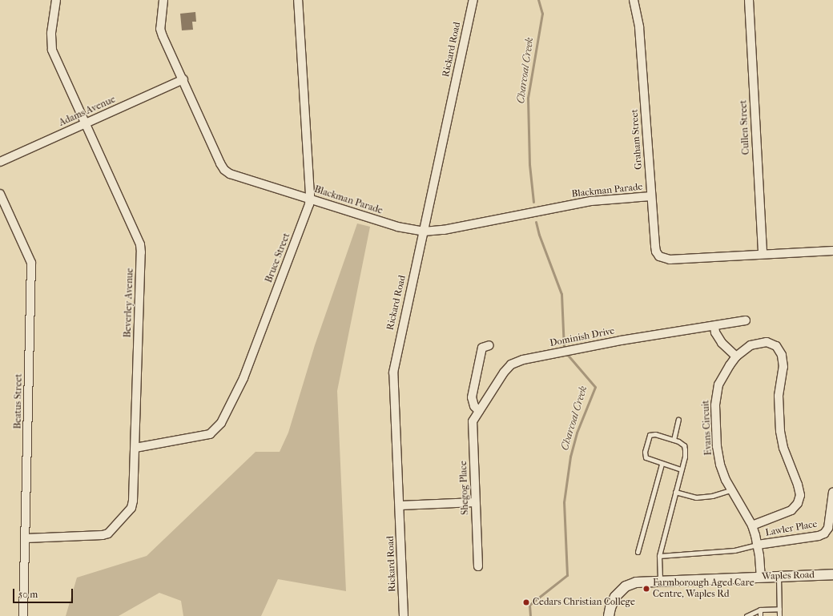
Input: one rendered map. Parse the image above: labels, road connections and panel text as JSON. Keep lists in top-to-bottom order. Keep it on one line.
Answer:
{"streets":{"street":["Rickard Road","Adams Avenue","Cullen Street","Graham Street","Blackman Parade","Bruce Street","Beverley Avenue","Dominish Drive","Beatus Street","Evans Circuit","Shegog Place","Lawler Place","Waples Road"]},"crossings":[["Rickard Road","Blackman Parade"],["Adams Avenue","Blackman Parade"],["Adams Avenue","Beverley Avenue"],["Cullen Street","Graham Street"],["Graham Street","Blackman Parade"],["Blackman Parade","Bruce Street"],["Bruce Street","Beverley Avenue"],["Beverley Avenue","Beatus Street"],["Dominish Drive","Shegog Place"],["Evans Circuit","Lawler Place"],["Evans Circuit","Waples Road"]],"water":["Charcoal Creek"],"places":["Farmborough Aged Care Centre, Waples Rd","Cedars Christian College"],"scale_bar":"50 m"}
